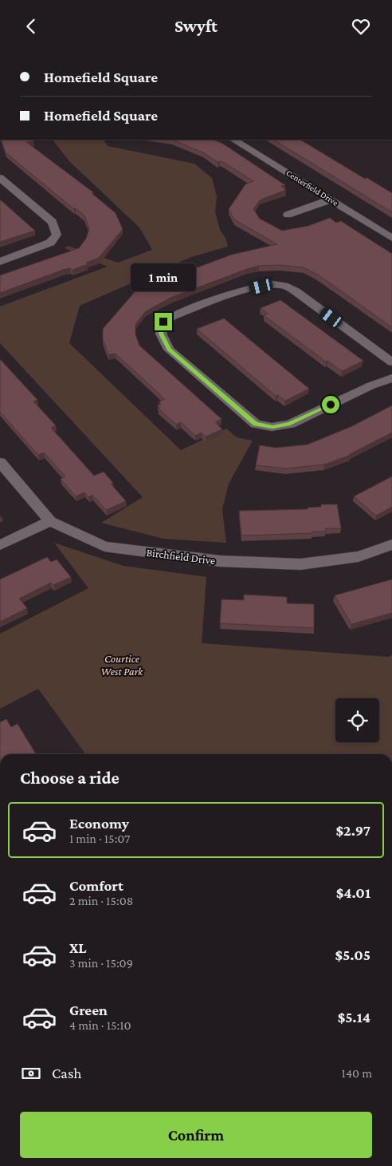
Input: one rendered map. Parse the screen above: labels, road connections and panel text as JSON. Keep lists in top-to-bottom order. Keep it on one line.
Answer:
{"streets":{"street":["Centerfield Drive","Birchfield Drive"]},"parks":["Courtice West Park"],"page":{"header":"Swyft","banner":["Homefield Square","Homefield Square"],"bubble":"1 min","heading":"Choose a ride","list":[{"name":"Economy","note":"1 min · 15:07","value":"$2.97"},{"name":"Comfort","note":"2 min · 15:08","value":"$4.01"},{"name":"XL","note":"3 min · 15:09","value":"$5.05"},{"name":"Green","note":"4 min · 15:10","value":"$5.14"}],"pay":["Cash","140 m"],"buttons":"Confirm"}}
